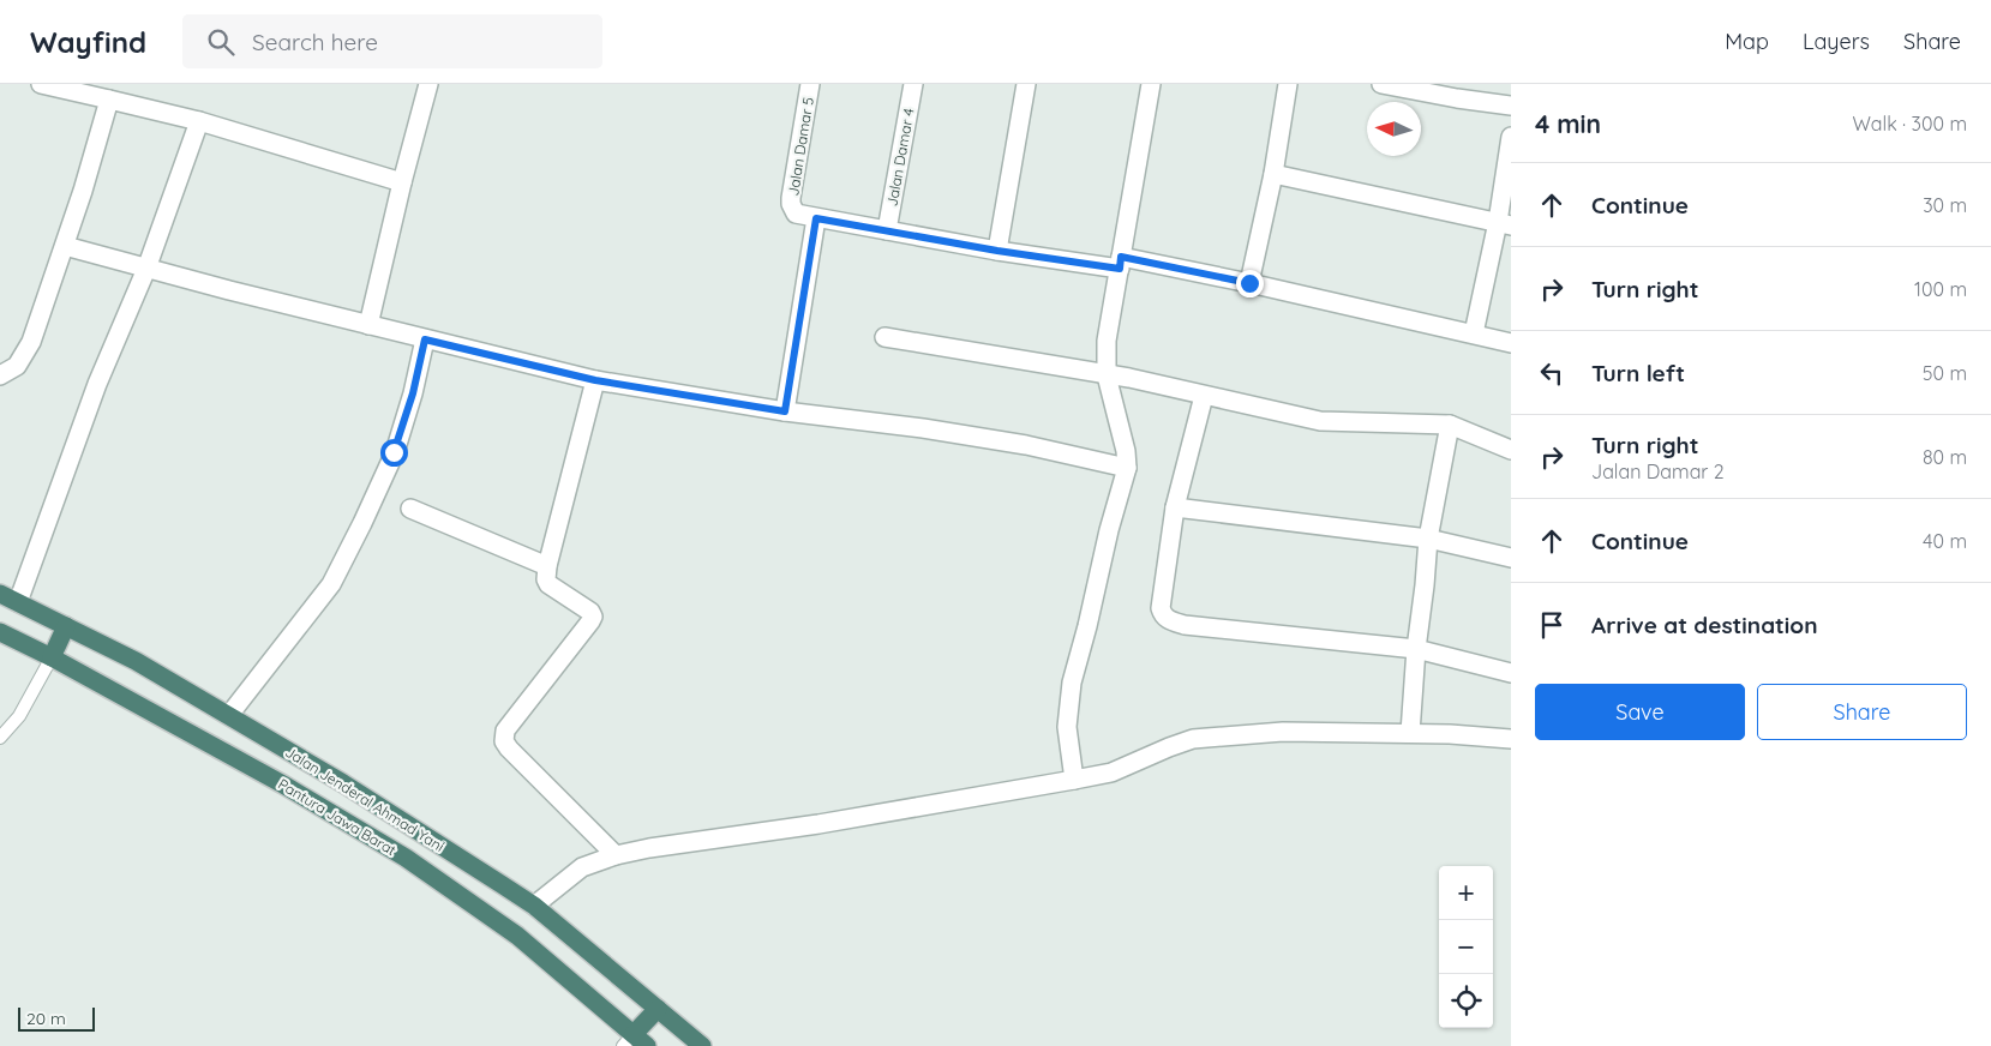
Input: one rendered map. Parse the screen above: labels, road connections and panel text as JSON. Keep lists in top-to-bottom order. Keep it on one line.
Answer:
{"streets":{"highway":["Jalan Jenderal Ahmad Yani","Pantura Jawa Barat"],"street":["Jalan Damar 5","Jalan Damar 4"]},"scale_bar":"20 m","north":"left","page":{"header":"Wayfind","search":"Search here","nav":["Map","Layers","Share"],"heading":["4 min","Walk · 300 m"],"list":[["Continue","30 m"],["Turn right","100 m"],["Turn left","50 m"],["Turn right","Jalan Damar 2","80 m"],["Continue","40 m"],"Arrive at destination"],"buttons":["Save","Share"],"map_buttons":["+","−"],"scale":"20 m"}}
